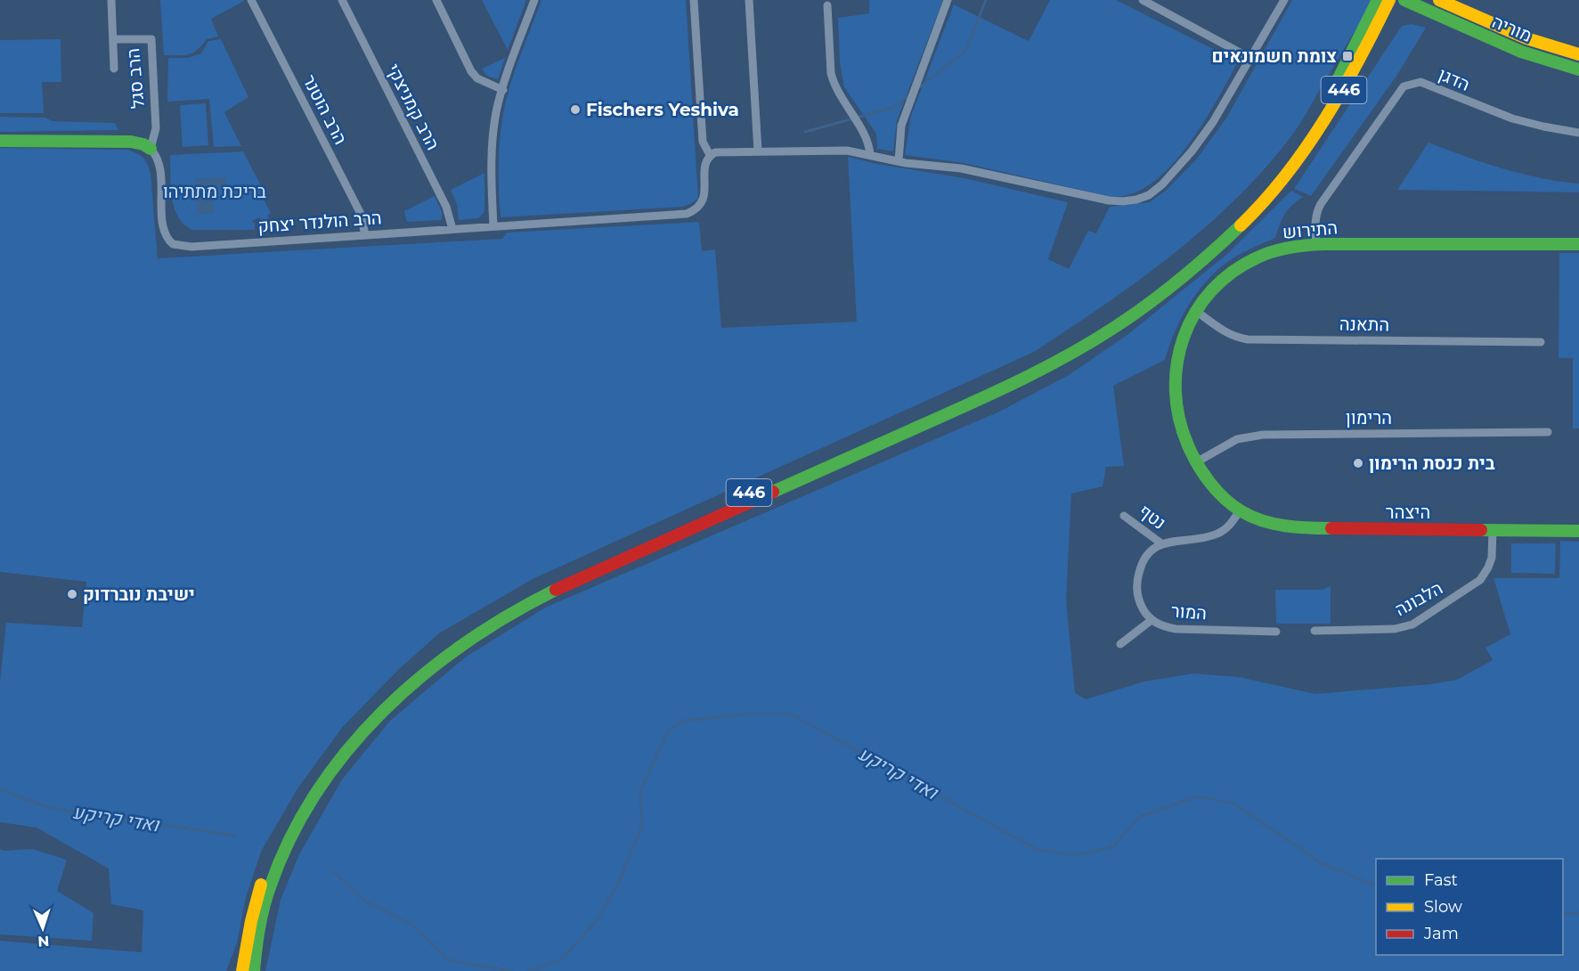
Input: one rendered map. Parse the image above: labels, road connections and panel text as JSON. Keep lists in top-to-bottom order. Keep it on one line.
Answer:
{"streets":{"main road":["מוריה","446","התירוש","היצהר"],"street":["הרב סגל","הדגן","הרב קמניצקי","הרב הוטנר","הרב הולנדר יצחק","התאנה","הרימון","נטף","הלבונה","המור"]},"crossings":[["הרב סגל","הרב הולנדר יצחק"],["הדגן","התירוש"],["הרב קמניצקי","הרב הולנדר יצחק"],["הרב הוטנר","הרב הולנדר יצחק"],["התירוש","התאנה"],["התירוש","הרימון"],["התירוש","היצהר"],["היצהר","הלבונה"],["נטף","המור"]],"water":["ואדי קריקע"],"parks":["בריכת מתתיהו"],"places":{"transit":["צומת חשמונאים"],"other":["Fischers Yeshiva","בית כנסת הרימון","ישיבת נוברדוק"]},"legend":["Fast","Slow","Jam"],"north":"bottom"}
